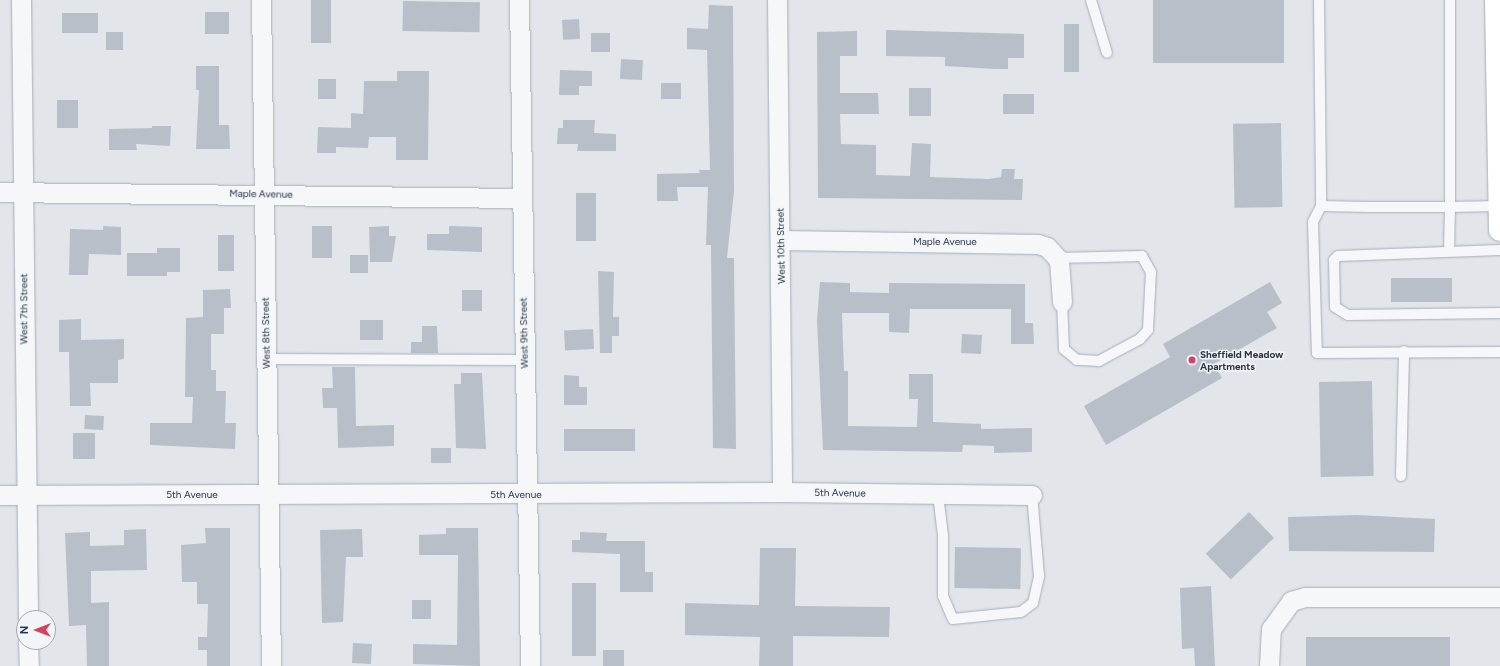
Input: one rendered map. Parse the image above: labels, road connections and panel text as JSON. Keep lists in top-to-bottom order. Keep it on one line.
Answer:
{"streets":{"street":["Maple Avenue","West 10th Street","West 7th Street","West 8th Street","West 9th Street","5th Avenue"]},"crossings":[["Maple Avenue","West 10th Street"],["Maple Avenue","West 7th Street"],["Maple Avenue","West 8th Street"],["Maple Avenue","West 9th Street"],["West 10th Street","5th Avenue"],["West 7th Street","5th Avenue"],["West 8th Street","5th Avenue"],["West 9th Street","5th Avenue"]],"places":["Sheffield Meadow Apartments"],"north":"left"}
